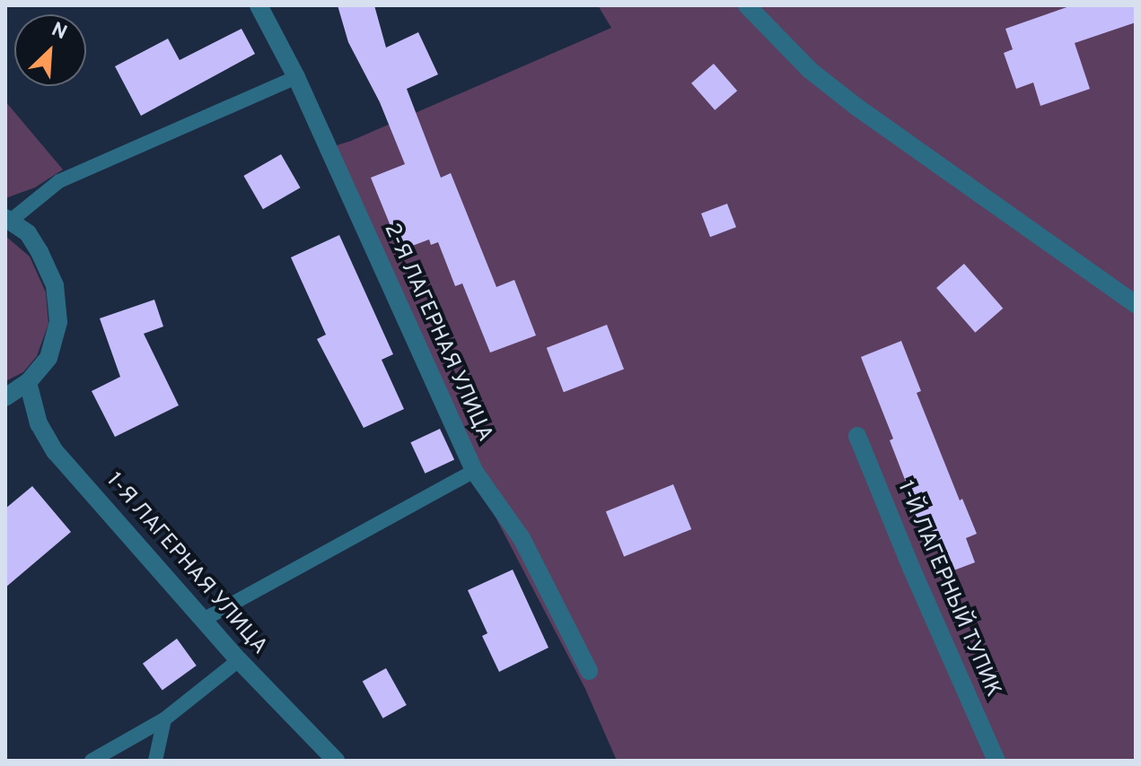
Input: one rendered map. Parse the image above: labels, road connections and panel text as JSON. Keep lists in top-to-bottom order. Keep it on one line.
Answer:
{"streets":{"street":["2-Я ЛАГЕРНАЯ УЛИЦА","1-Я ЛАГЕРНАЯ УЛИЦА","1-Й ЛАГЕРНЫЙ ТУПИК"]},"north":"top right"}
